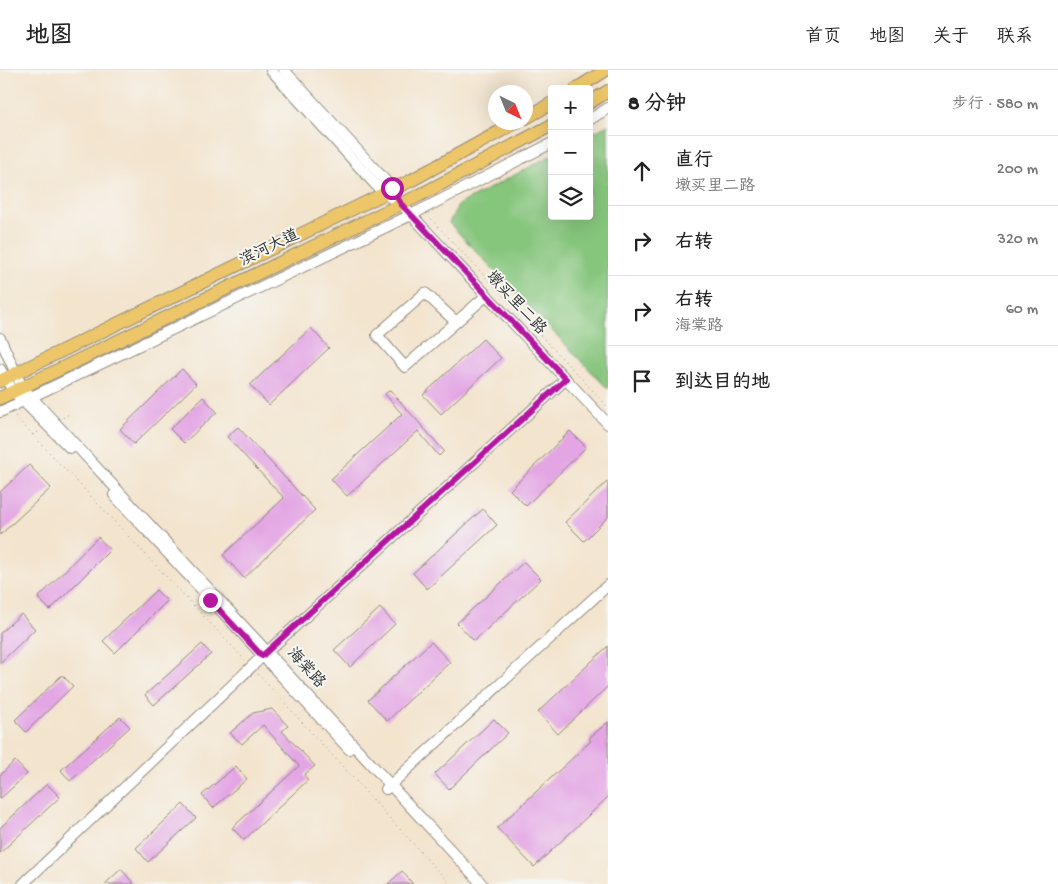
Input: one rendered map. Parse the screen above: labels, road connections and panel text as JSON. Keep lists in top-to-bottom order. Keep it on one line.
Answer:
{"streets":{"main road":["滨河大道"],"street":["墩买里二路","海棠路"]},"crossings":[["滨河大道","墩买里二路"],["滨河大道","海棠路"]],"north":"bottom right","page":{"header":"地图","nav":["首页","地图","关于","联系"],"heading":["8 分钟","步行 · 580 m"],"map_buttons":["+","−"],"list":[["直行","墩买里二路","200 m"],["右转","320 m"],["右转","海棠路","60 m"],"到达目的地"]}}
